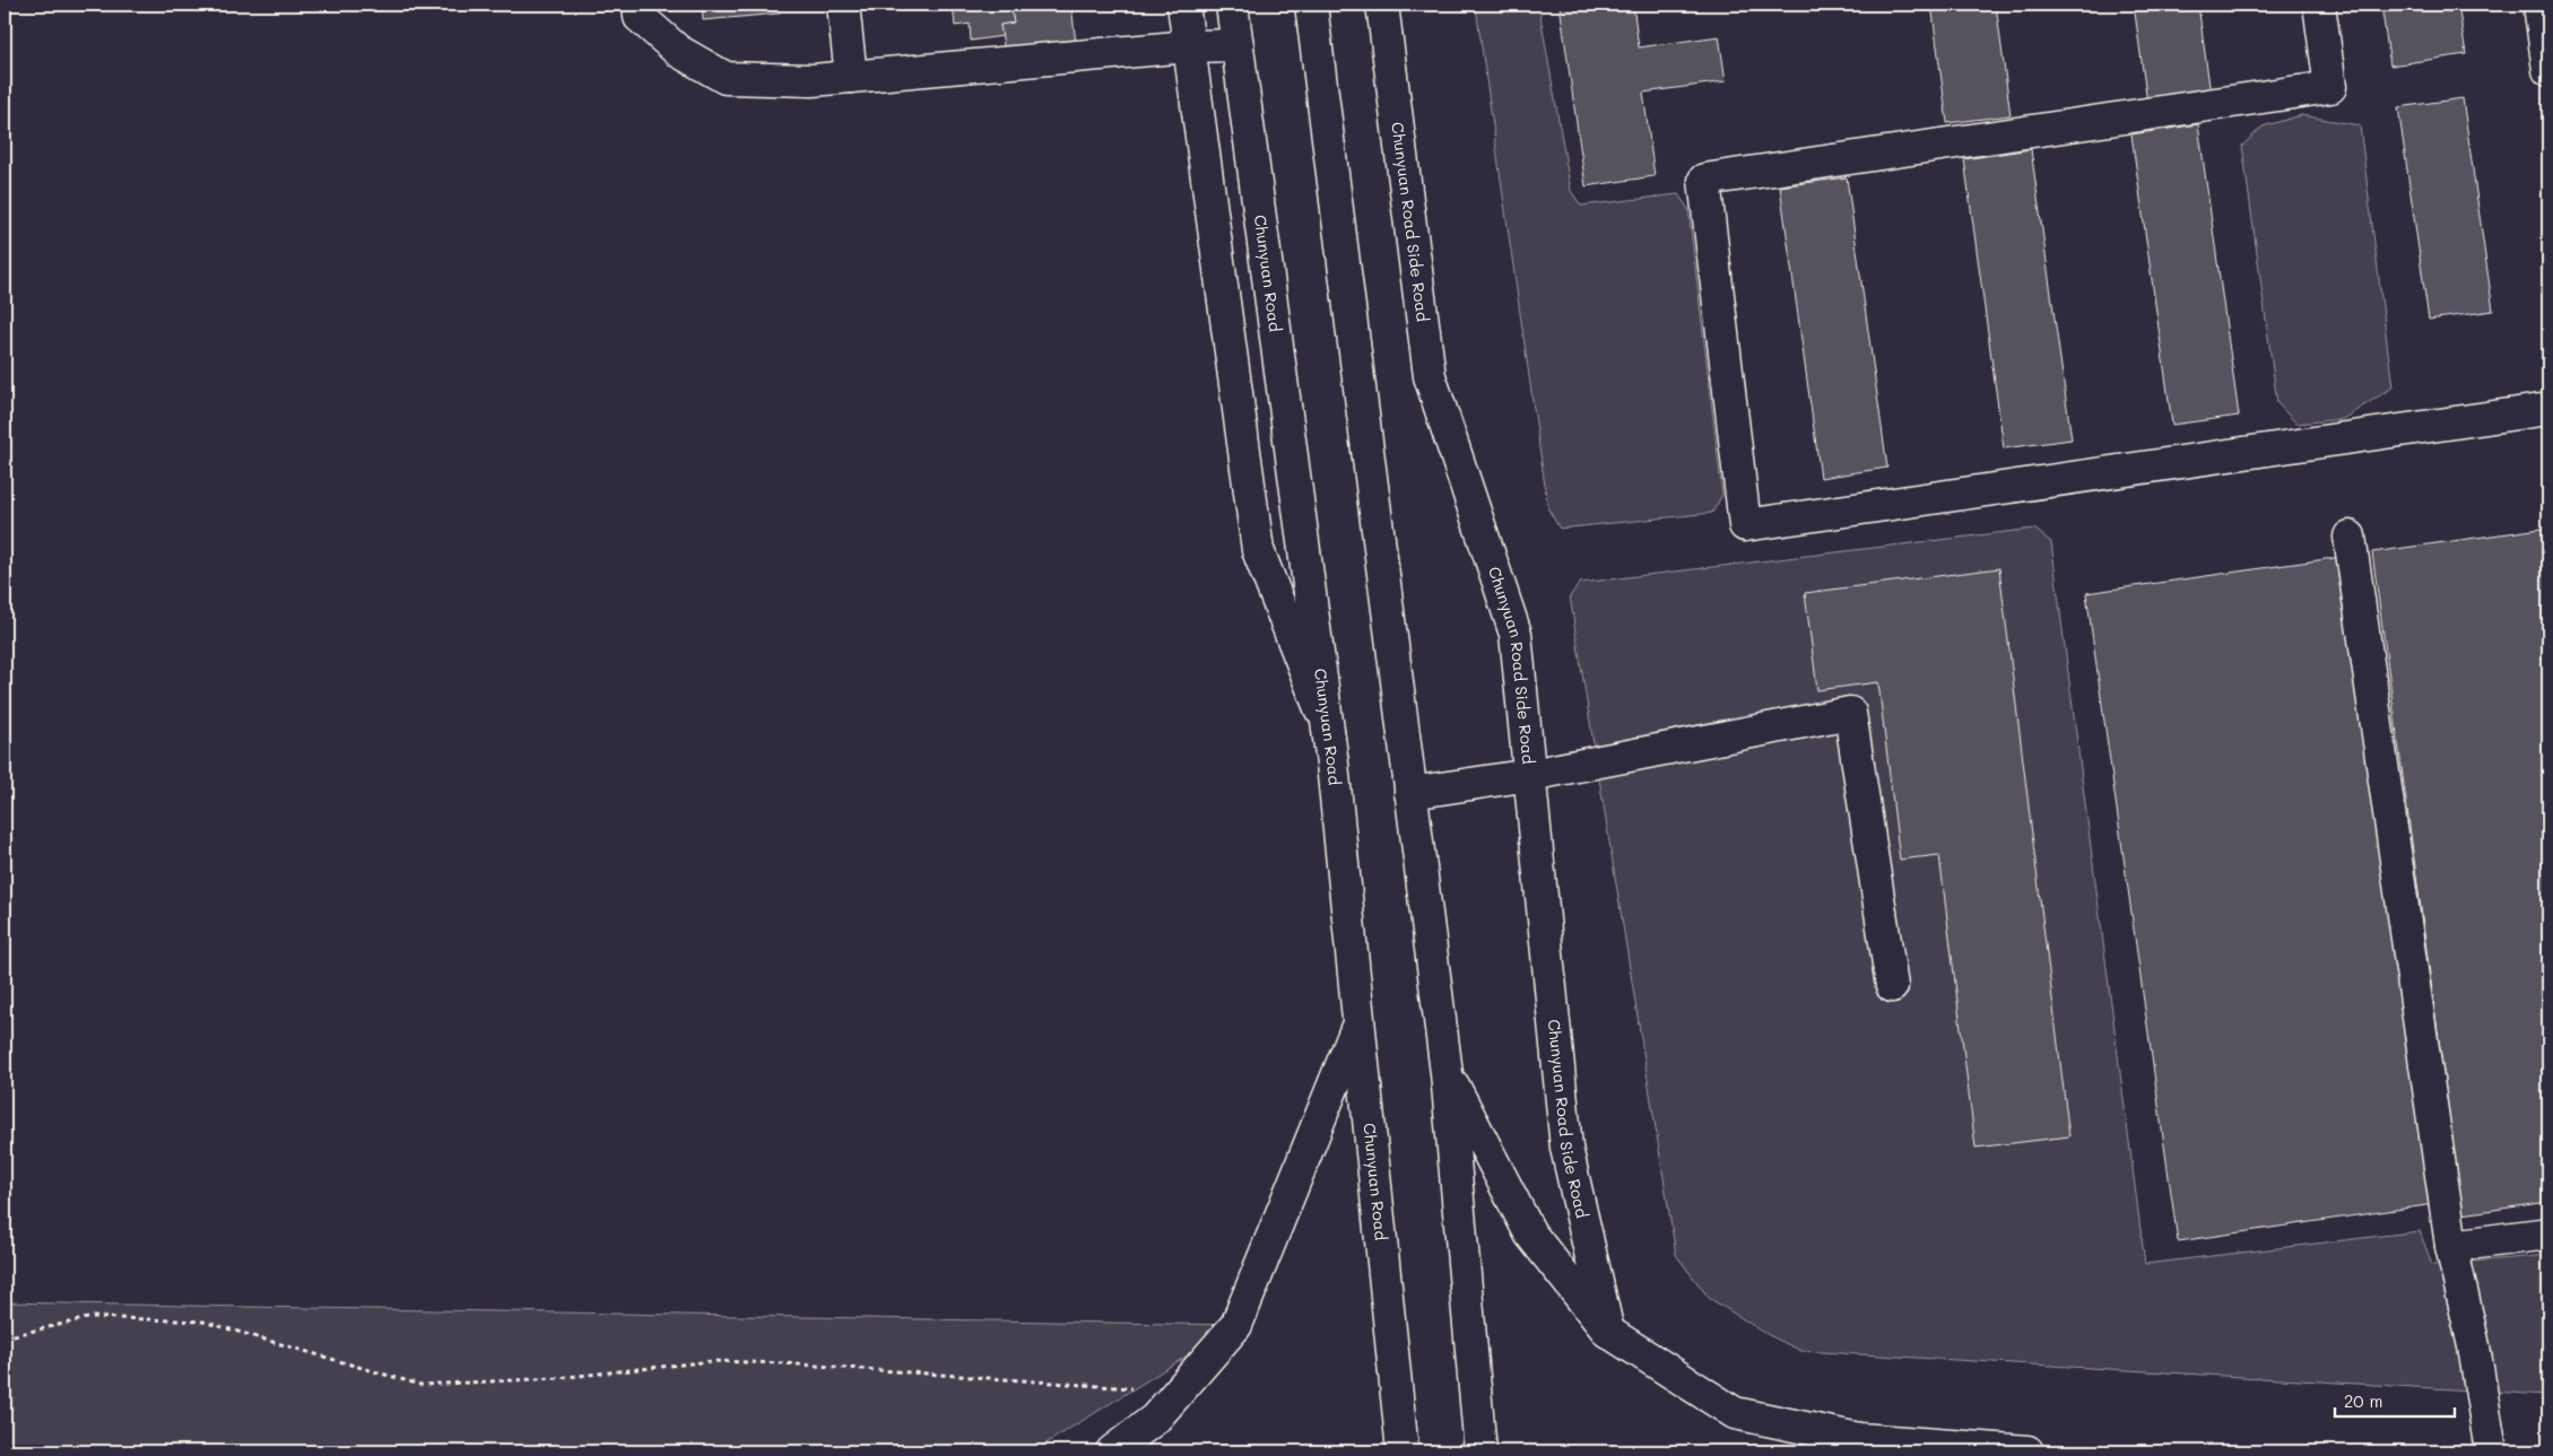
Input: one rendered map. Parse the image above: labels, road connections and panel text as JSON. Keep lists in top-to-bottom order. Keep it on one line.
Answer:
{"streets":{"main road":["Chunyuan Road Side Road","Chunyuan Road"]},"scale_bar":"20 m"}
